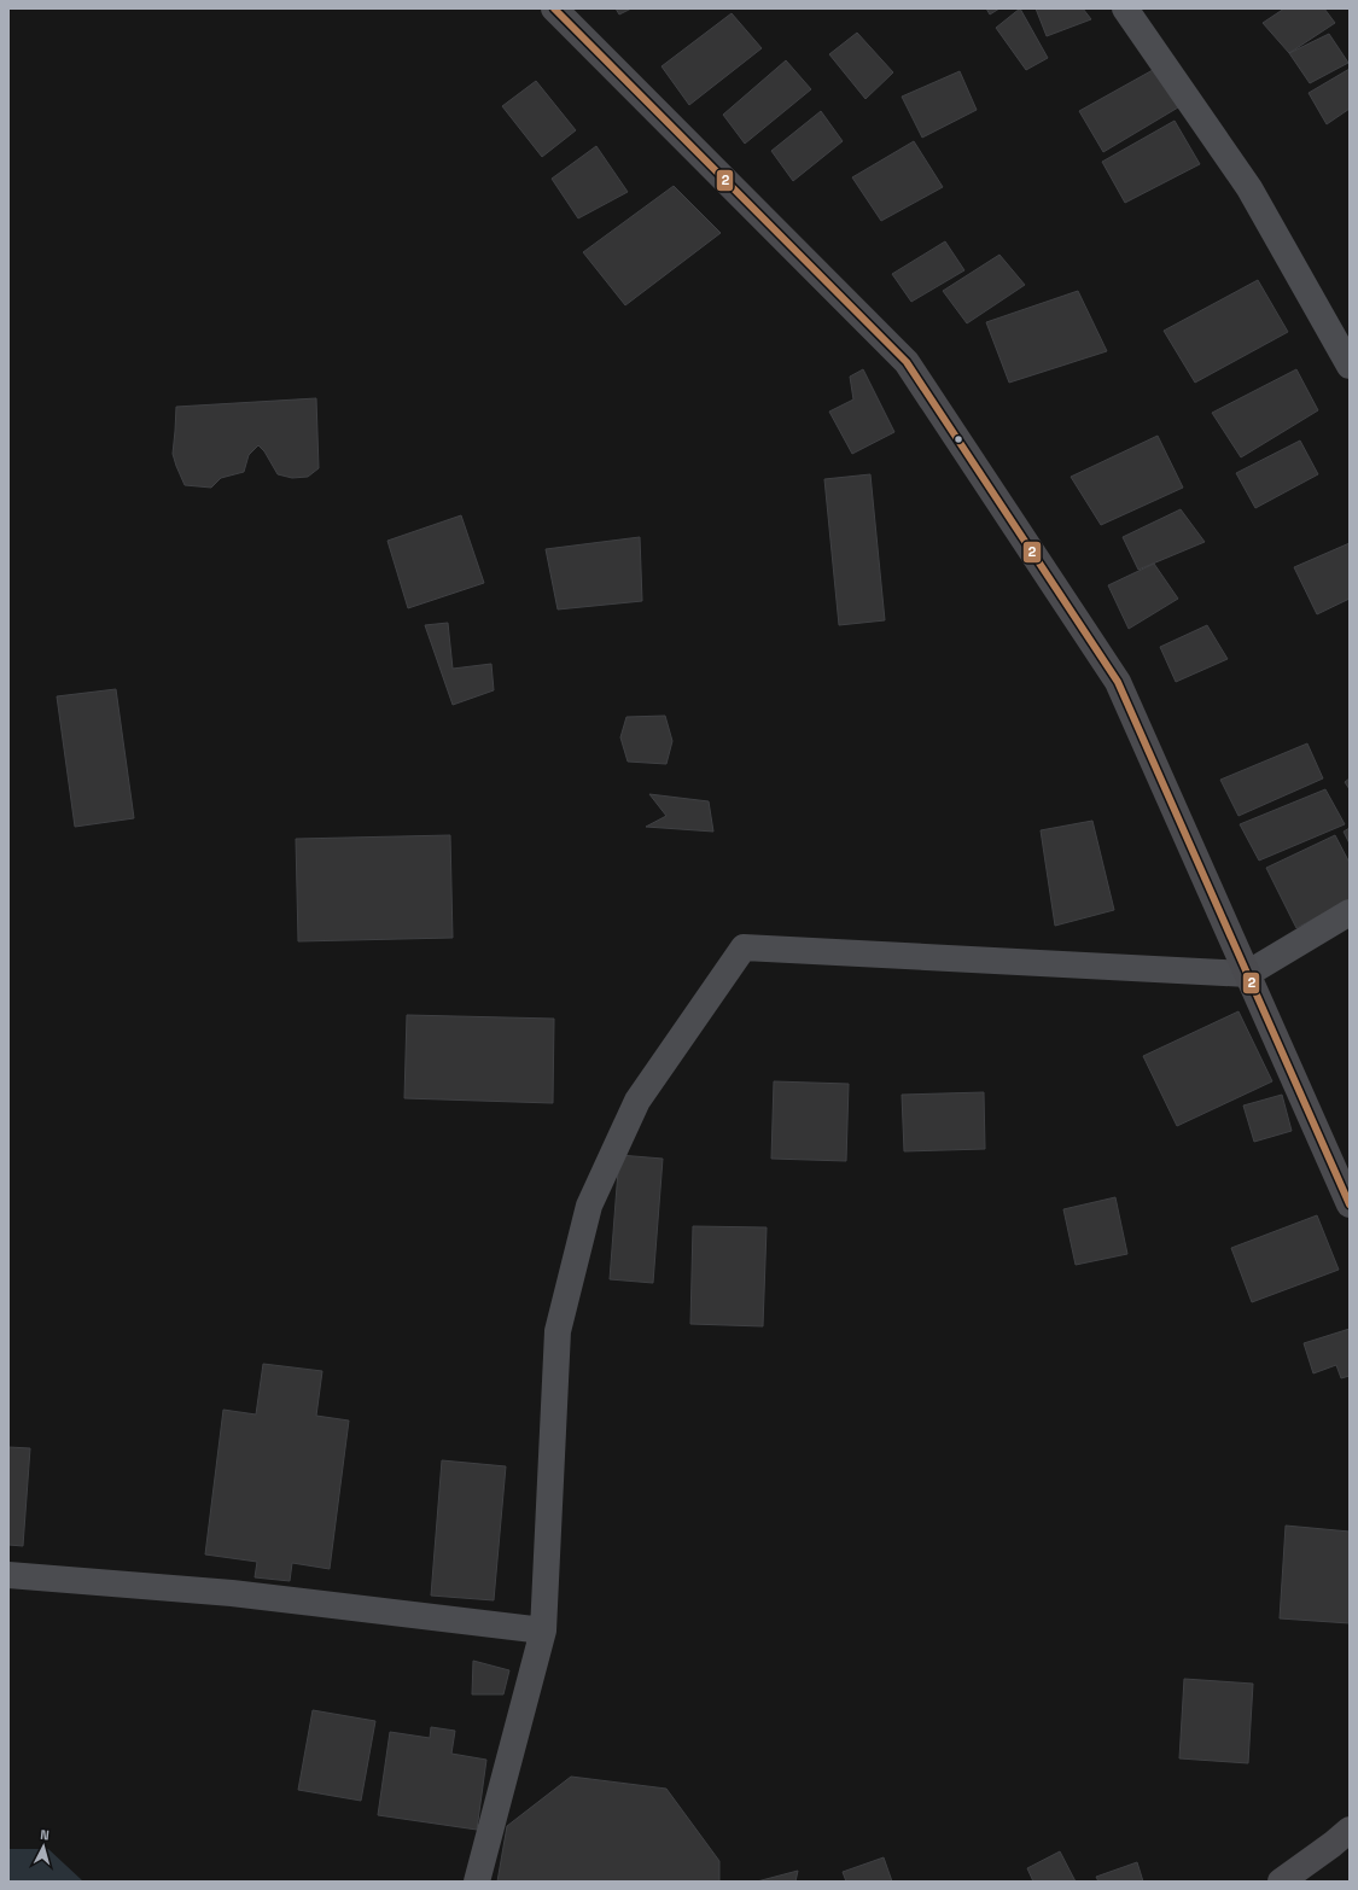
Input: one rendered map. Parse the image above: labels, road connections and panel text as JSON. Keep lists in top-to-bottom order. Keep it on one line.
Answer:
{"lines":["transit line 2"],"north":"top"}
